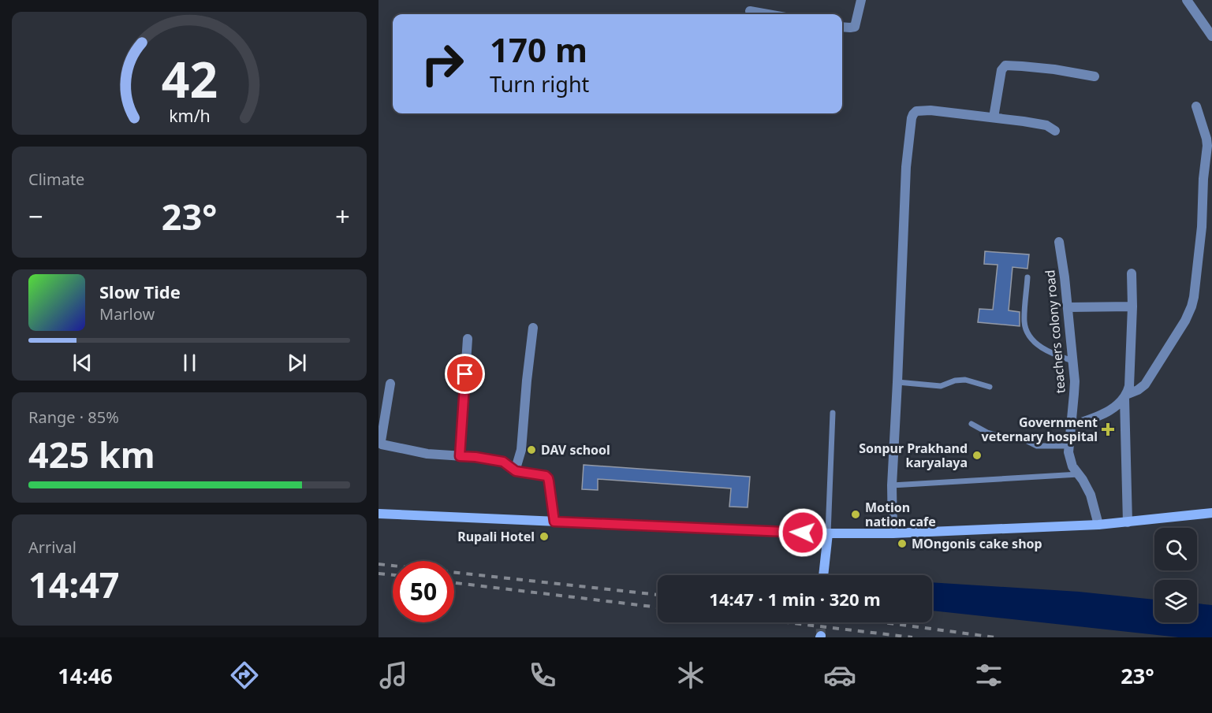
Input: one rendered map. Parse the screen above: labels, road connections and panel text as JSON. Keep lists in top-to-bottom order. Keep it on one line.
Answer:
{"streets":{"street":["teachers colony road"]},"places":{"health":["Government veternary hospital"],"other":["DAV school","Sonpur Prakhand karyalaya","Motion nation cafe","Rupali Hotel","MOngonis cake shop"]},"page":{"turn":["170 m","Turn right"],"tile":["Climate",["Range · 85%","425 km"],["Arrival","14:47"]],"heat":["−","23°","+"],"song":["Slow Tide","Marlow"],"limit":"50","trip":"14:47 · 1 min · 320 m","tabs":["14:46","23°"],"gauge":["42","km/h"]}}
